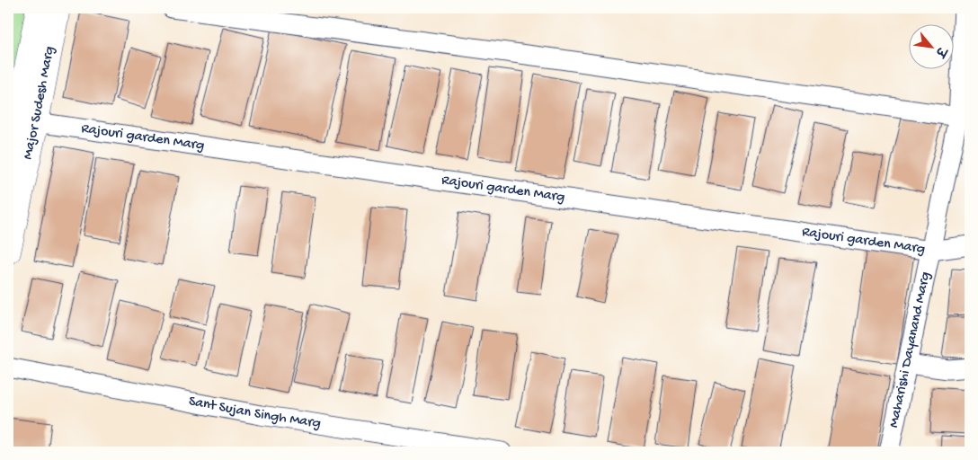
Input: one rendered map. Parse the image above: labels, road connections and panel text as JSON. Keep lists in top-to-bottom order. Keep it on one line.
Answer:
{"streets":{"street":["Major Sudesh Marg","Rajouri garden Marg","Maharishi Dayanand Marg","Sant Sujan Singh Marg"]},"crossings":[["Major Sudesh Marg","Rajouri garden Marg"],["Rajouri garden Marg","Maharishi Dayanand Marg"]],"north":"bottom right"}
